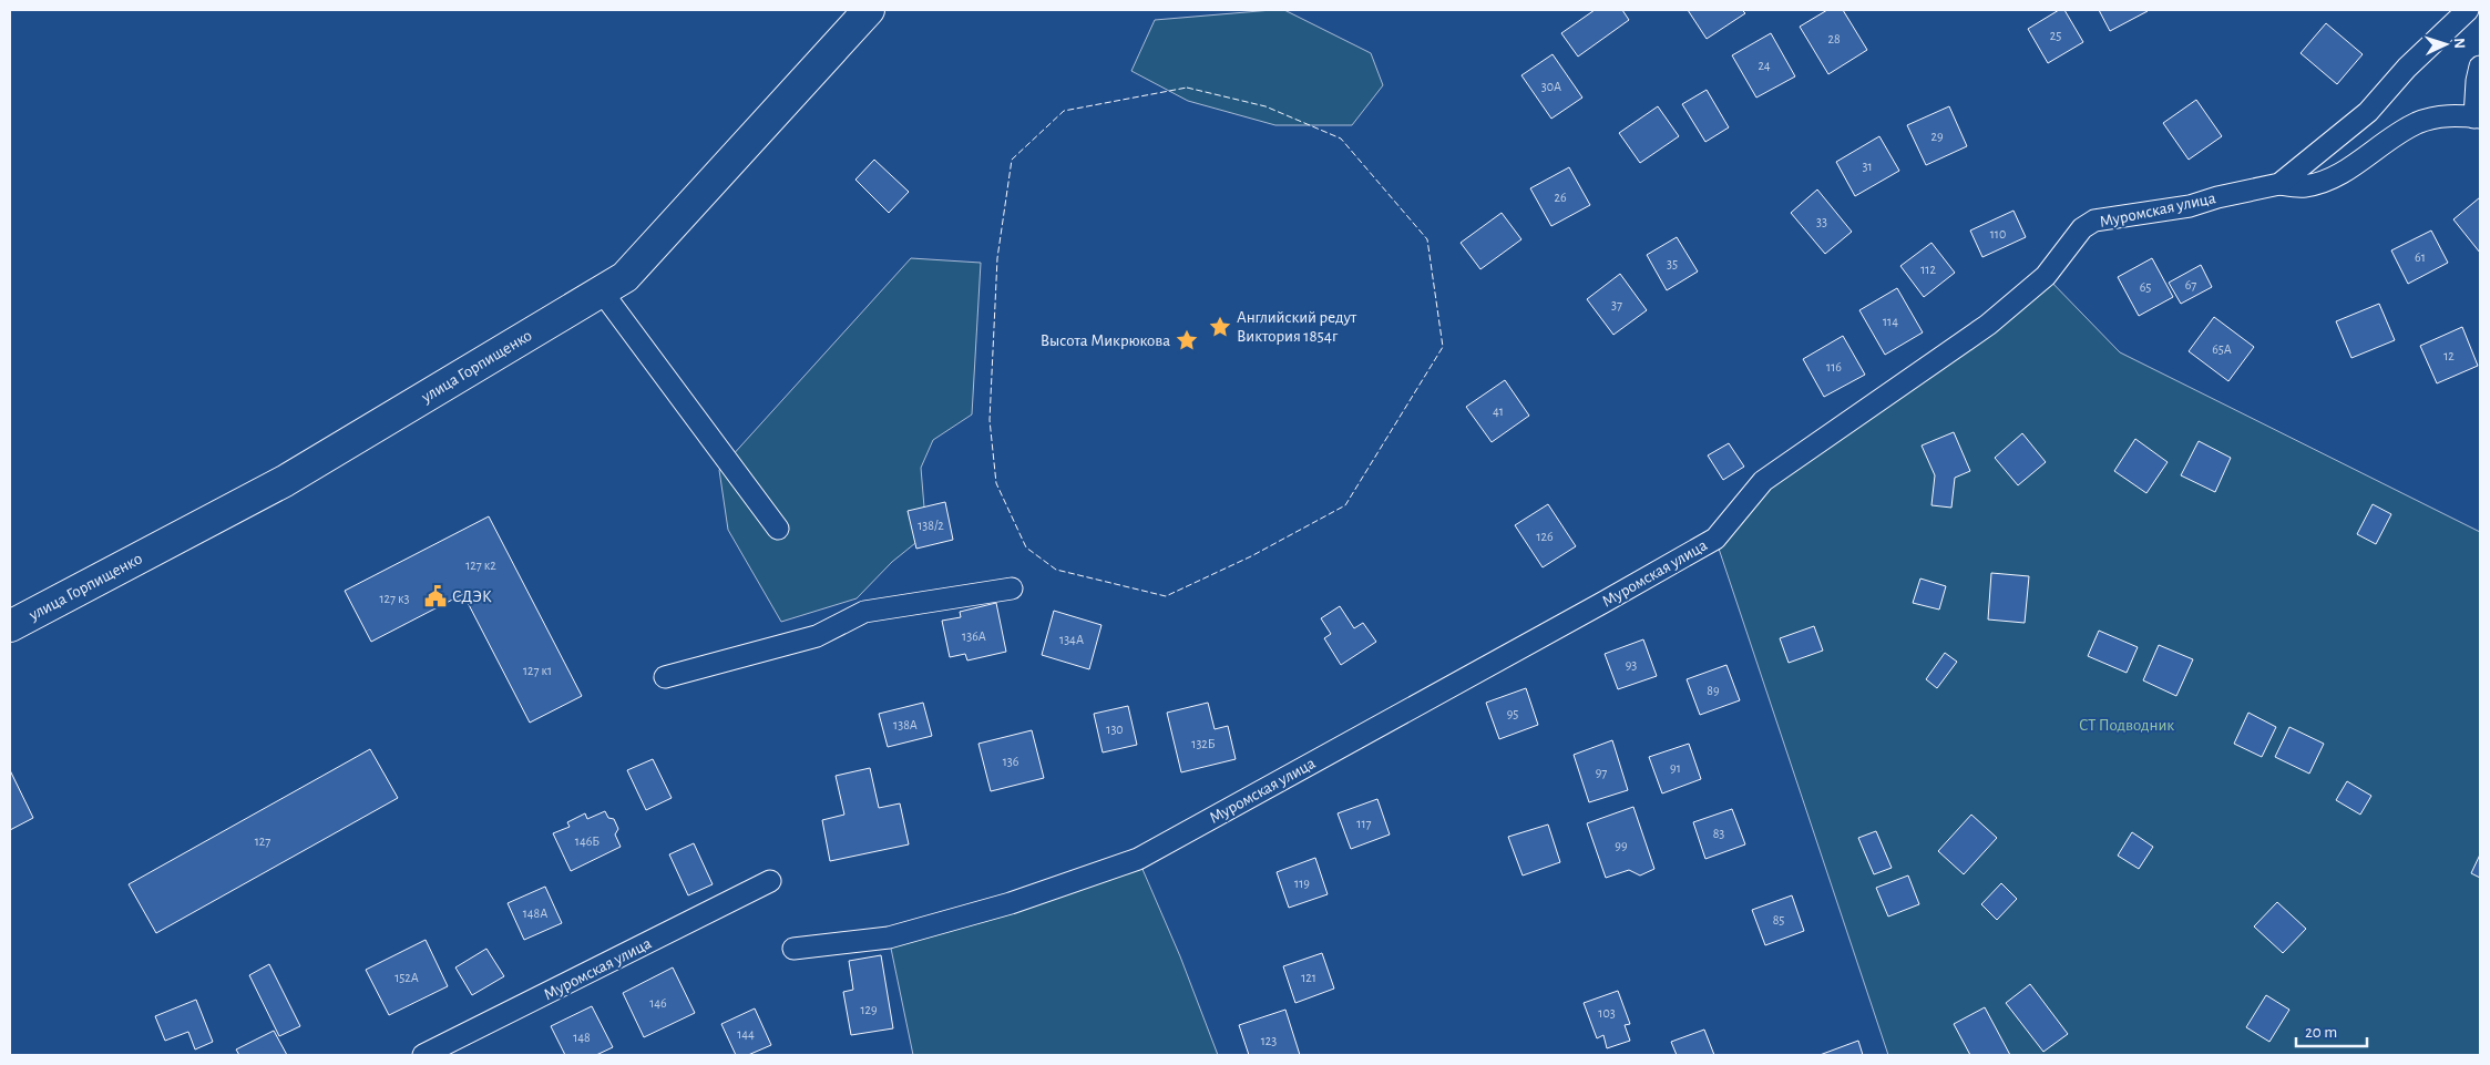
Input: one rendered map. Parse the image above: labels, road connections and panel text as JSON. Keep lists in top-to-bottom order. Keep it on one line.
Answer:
{"streets":{"main road":["улица Горпищенко"],"street":["Муромская улица"]},"parks":["СТ Подводник"],"places":{"place":["Английский редут Виктория 1854г","Высота Микрюкова"],"public building":["СДЭК"]},"house_numbers":["25","28","24","30А","29","31","26","33","110","61","35","112","67","65","37","114","65А","12","116","41","138/2","126","127 к2","127 к3","136А","134А","93","127 к1","89","95","138А","130","132Б","136","91","97","117","83","127","146Б","99","119","148А","85","152А","121","146","129","103","144","148","123"],"scale_bar":"20 m","north":"right"}
